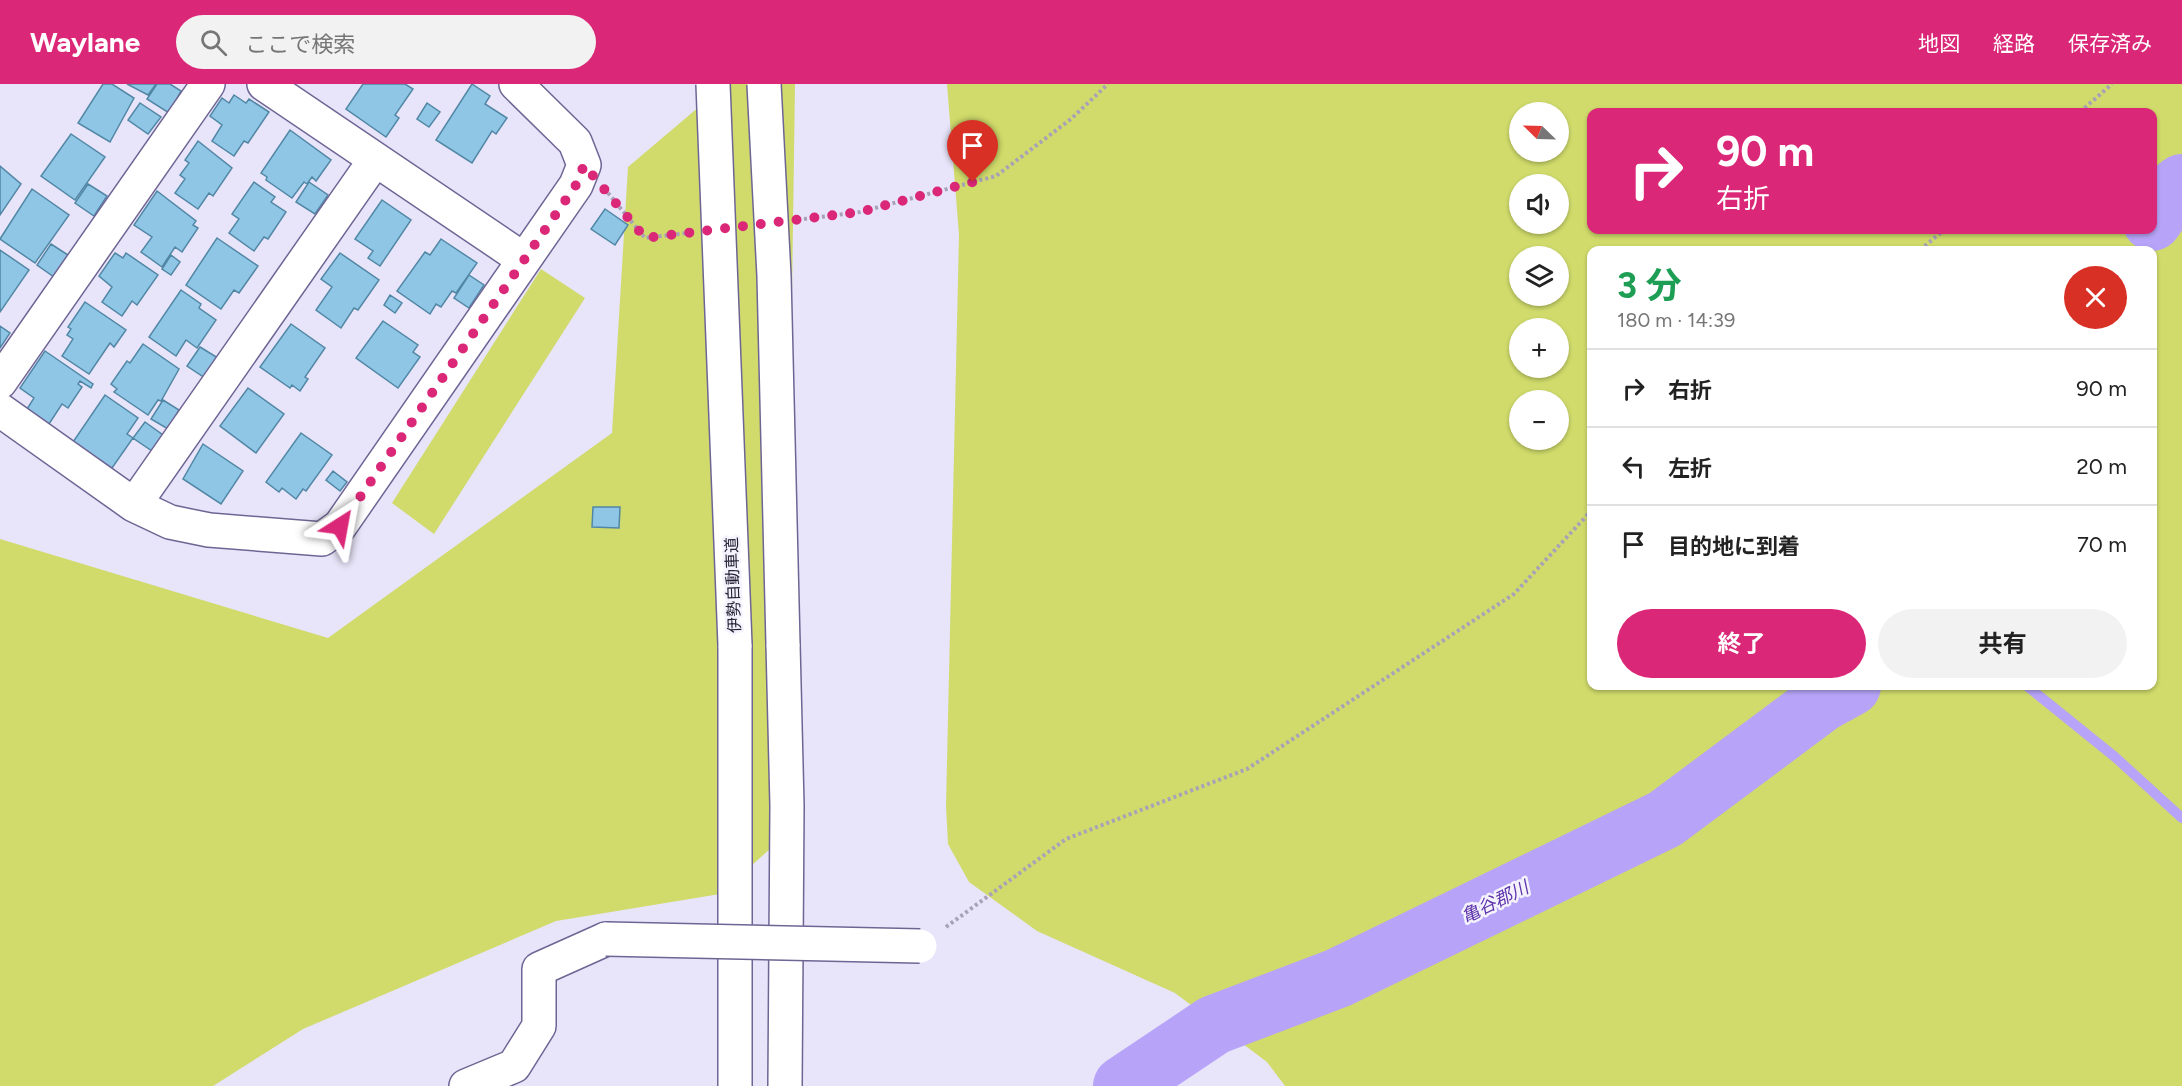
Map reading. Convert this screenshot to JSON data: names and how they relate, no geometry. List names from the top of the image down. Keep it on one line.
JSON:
{"streets":{"main road":["伊勢自動車道"]},"water":["亀谷郡川"],"north":"top left","page":{"header":"Waylane","search":"ここで検索","nav":["地図","経路","保存済み"],"map_buttons":["+","−"],"turn":["90 m","右折"],"heading":["3 分","180 m · 14:39"],"list":[{"name":"右折","value":"90 m"},{"name":"左折","value":"20 m"},{"name":"目的地に到着","value":"70 m"}],"buttons":["終了","共有"]}}
